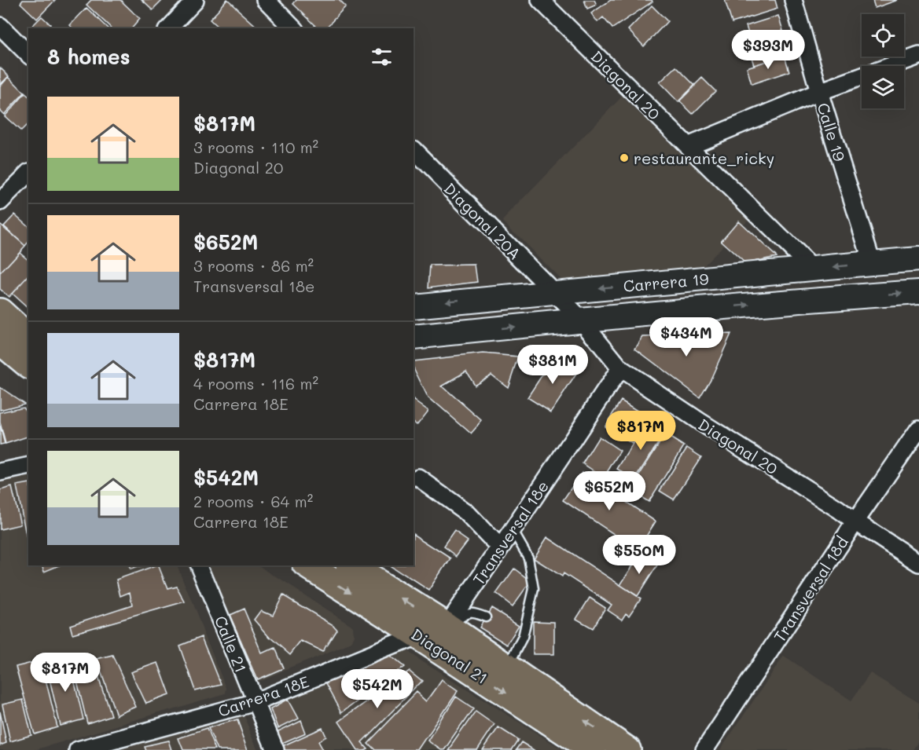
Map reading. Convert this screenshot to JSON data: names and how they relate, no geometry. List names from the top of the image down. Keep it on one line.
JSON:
{"streets":{"highway":["Diagonal 21"],"street":["Diagonal 20","Calle 19","Diagonal 20A","Carrera 19","Transversal 18e","Transversal 18d","Calle 21","Carrera 18E"]},"crossings":[["Diagonal 20","Diagonal 20A"],["Diagonal 20","Carrera 19"],["Diagonal 20","Transversal 18e"],["Diagonal 20","Transversal 18d"],["Calle 19","Carrera 19"],["Diagonal 20A","Carrera 19"],["Transversal 18e","Diagonal 21"],["Transversal 18e","Carrera 18E"],["Calle 21","Carrera 18E"],["Diagonal 21","Carrera 18E"]],"places":["restaurante_ricky"],"page":{"heading":"8 homes","price":["$393M","$434M","$381M","$817M","$652M","$550M","$817M","$542M"],"list":[{"name":"$817M","note":"3 rooms · 110 m² · Diagonal 20"},{"name":"$652M","note":"3 rooms · 86 m² · Transversal 18e"},{"name":"$817M","note":"4 rooms · 116 m² · Carrera 18E"},{"name":"$542M","note":"2 rooms · 64 m² · Carrera 18E"}]}}
